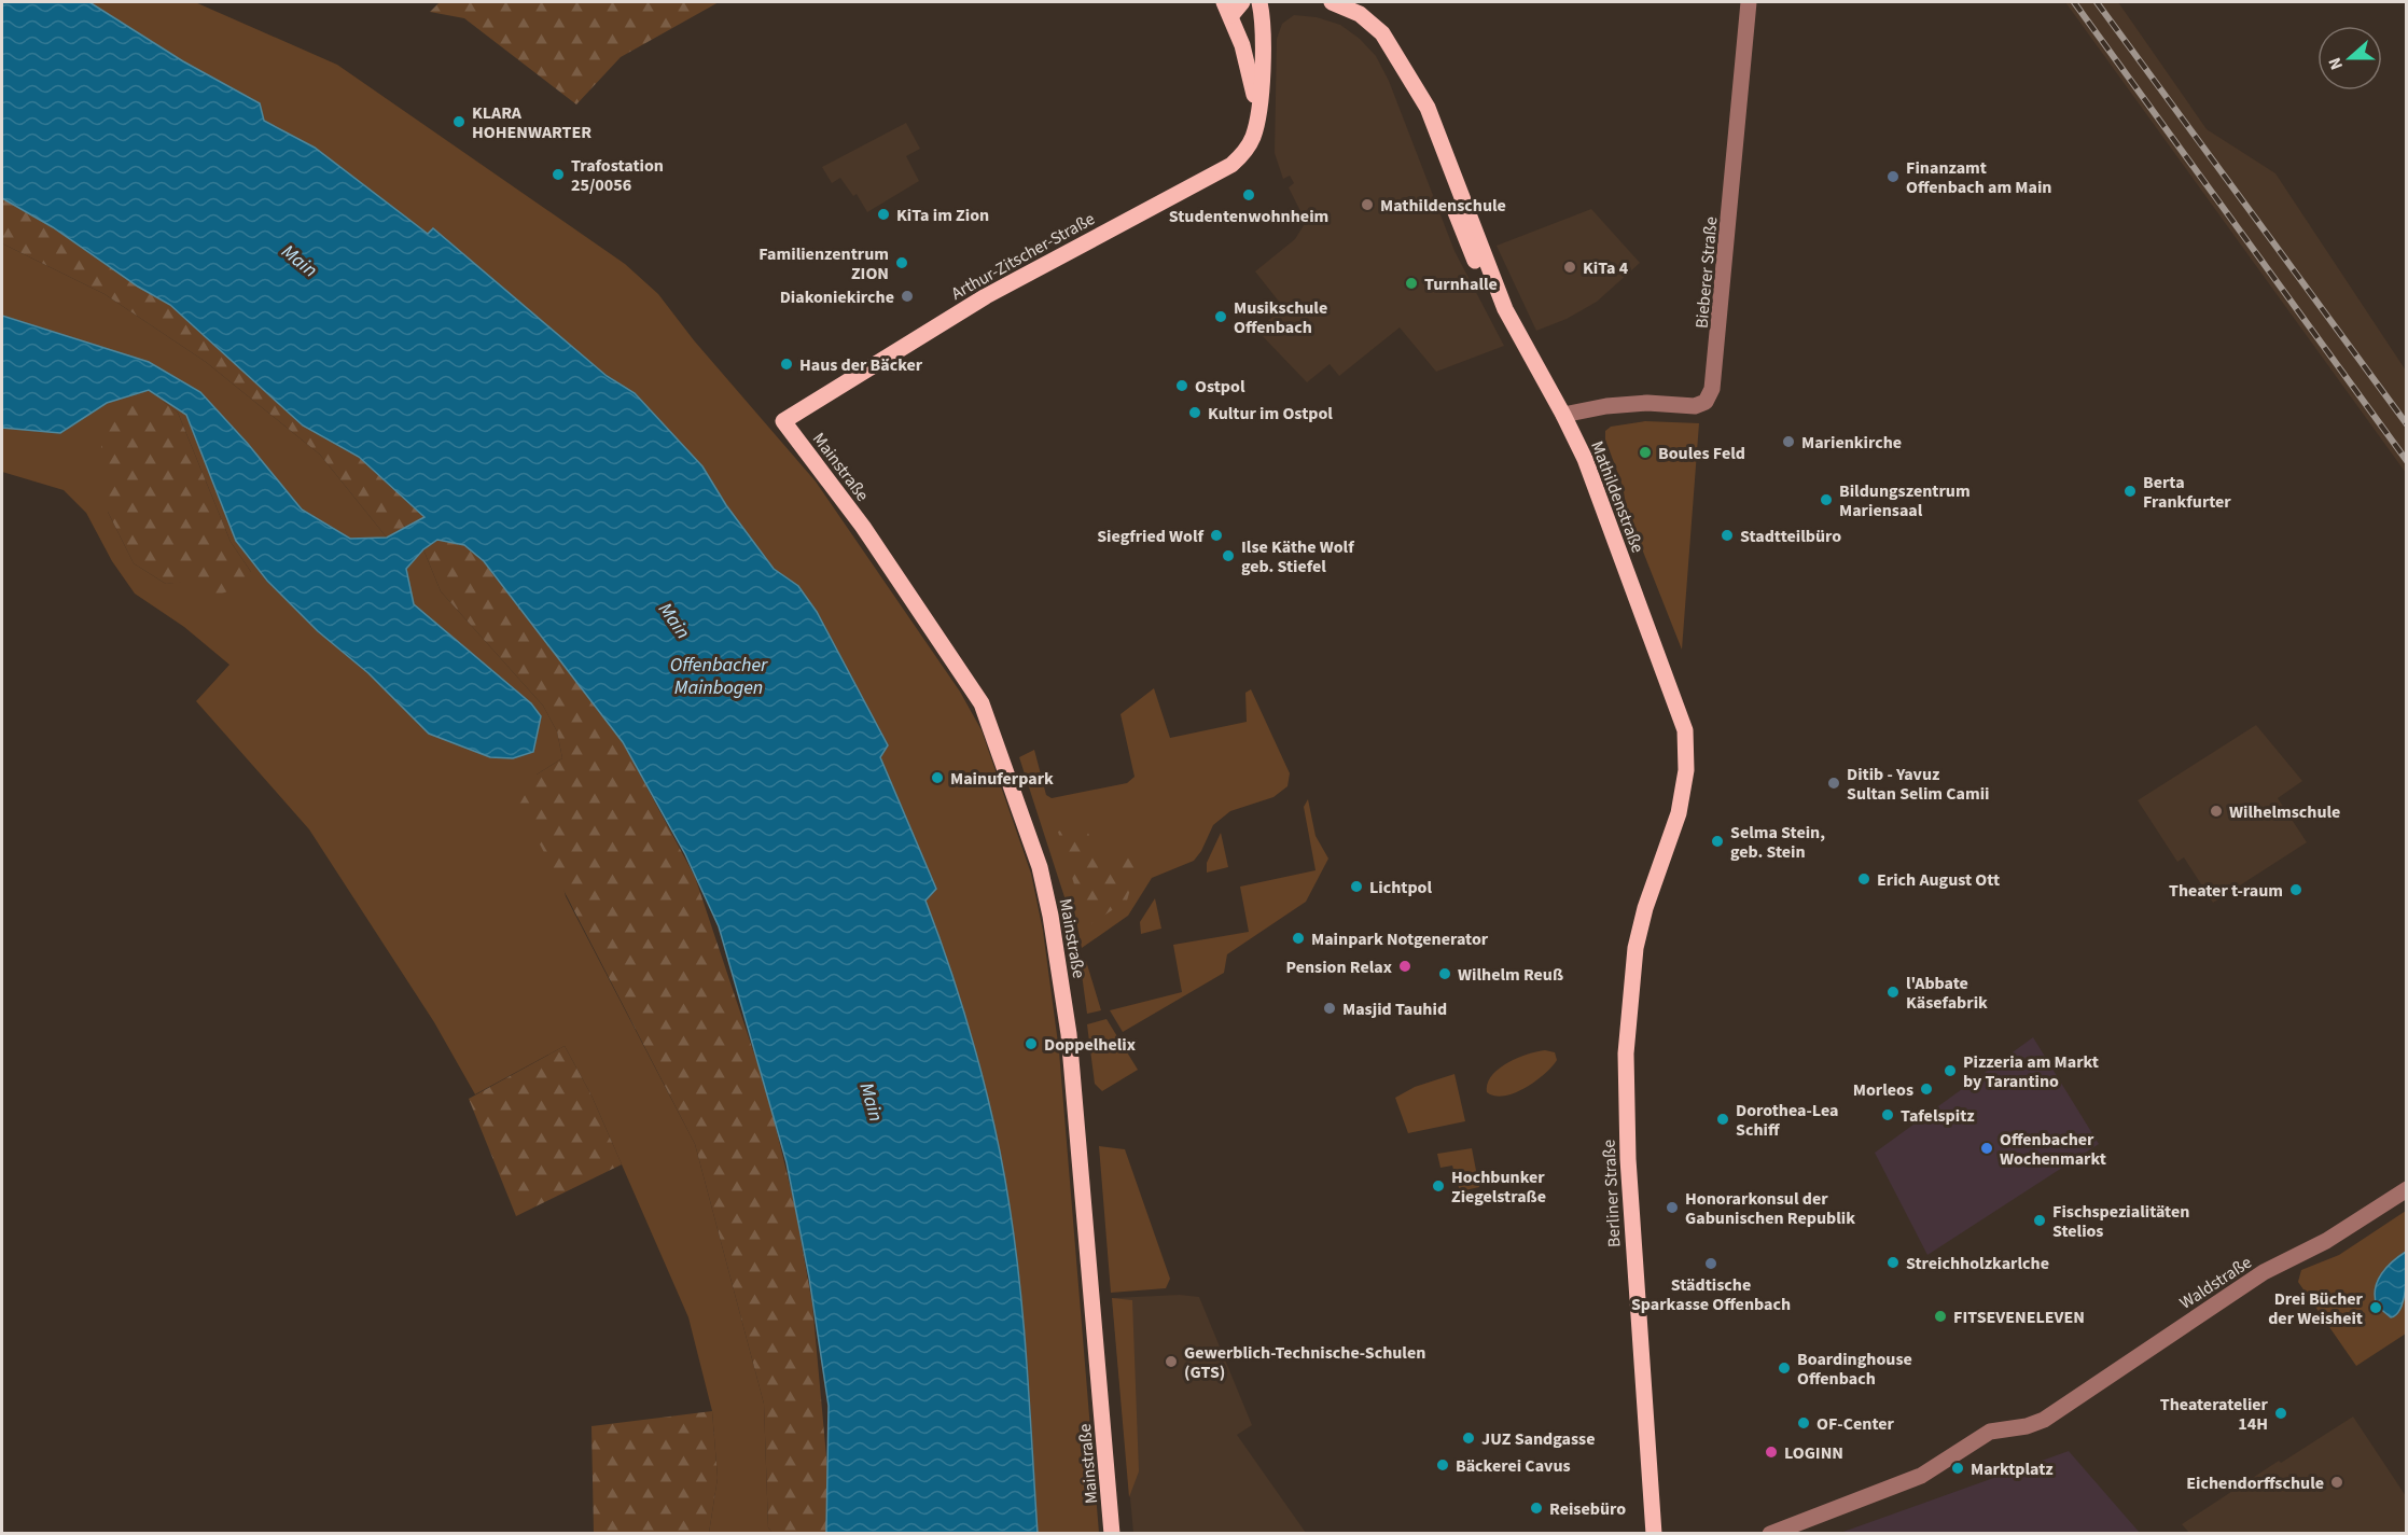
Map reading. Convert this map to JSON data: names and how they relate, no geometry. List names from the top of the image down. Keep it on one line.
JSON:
{"streets":{"main road":["Arthur-Zitscher-Straße","Mainstraße","Mathildenstraße","Berliner Straße"],"street":["Bieberer Straße","Waldstraße"]},"crossings":[["Arthur-Zitscher-Straße","Mainstraße"],["Bieberer Straße","Mathildenstraße"],["Mathildenstraße","Berliner Straße"]],"water":["Main","Offenbacher Mainbogen"],"places":["KLARA HOHENWARTER","Trafostation 25/0056","Finanzamt Offenbach am Main","Studentenwohnheim","Mathildenschule","KiTa im Zion","Familienzentrum ZION","KiTa 4","Turnhalle","Diakoniekirche","Musikschule Offenbach","Haus der Bäcker","Ostpol","Kultur im Ostpol","Marienkirche","Boules Feld","Berta Frankfurter","Bildungszentrum Mariensaal","Siegfried Wolf","Stadtteilbüro","Ilse Käthe Wolf geb. Stiefel","Mainuferpark","Ditib - Yavuz Sultan Selim Camii","Wilhelmschule","Selma Stein, geb. Stein","Erich August Ott","Lichtpol","Theater t-raum","Mainpark Notgenerator","Pension Relax","Wilhelm Reuß","l'Abbate Käsefabrik","Masjid Tauhid","Doppelhelix","Pizzeria am Markt by Tarantino","Morleos","Tafelspitz","Dorothea-Lea Schiff","Offenbacher Wochenmarkt","Hochbunker Ziegelstraße","Honorarkonsul der Gabunischen Republik","Fischspezialitäten Stelios","Streichholzkarlche","Städtische Sparkasse Offenbach","Drei Bücher der Weisheit","FITSEVENELEVEN","Gewerblich-Technische-Schulen (GTS)","Boardinghouse Offenbach","Theateratelier 14H","OF-Center","JUZ Sandgasse","LOGINN","Bäckerei Cavus","Marktplatz","Eichendorffschule","Reisebüro"],"north":"left"}
